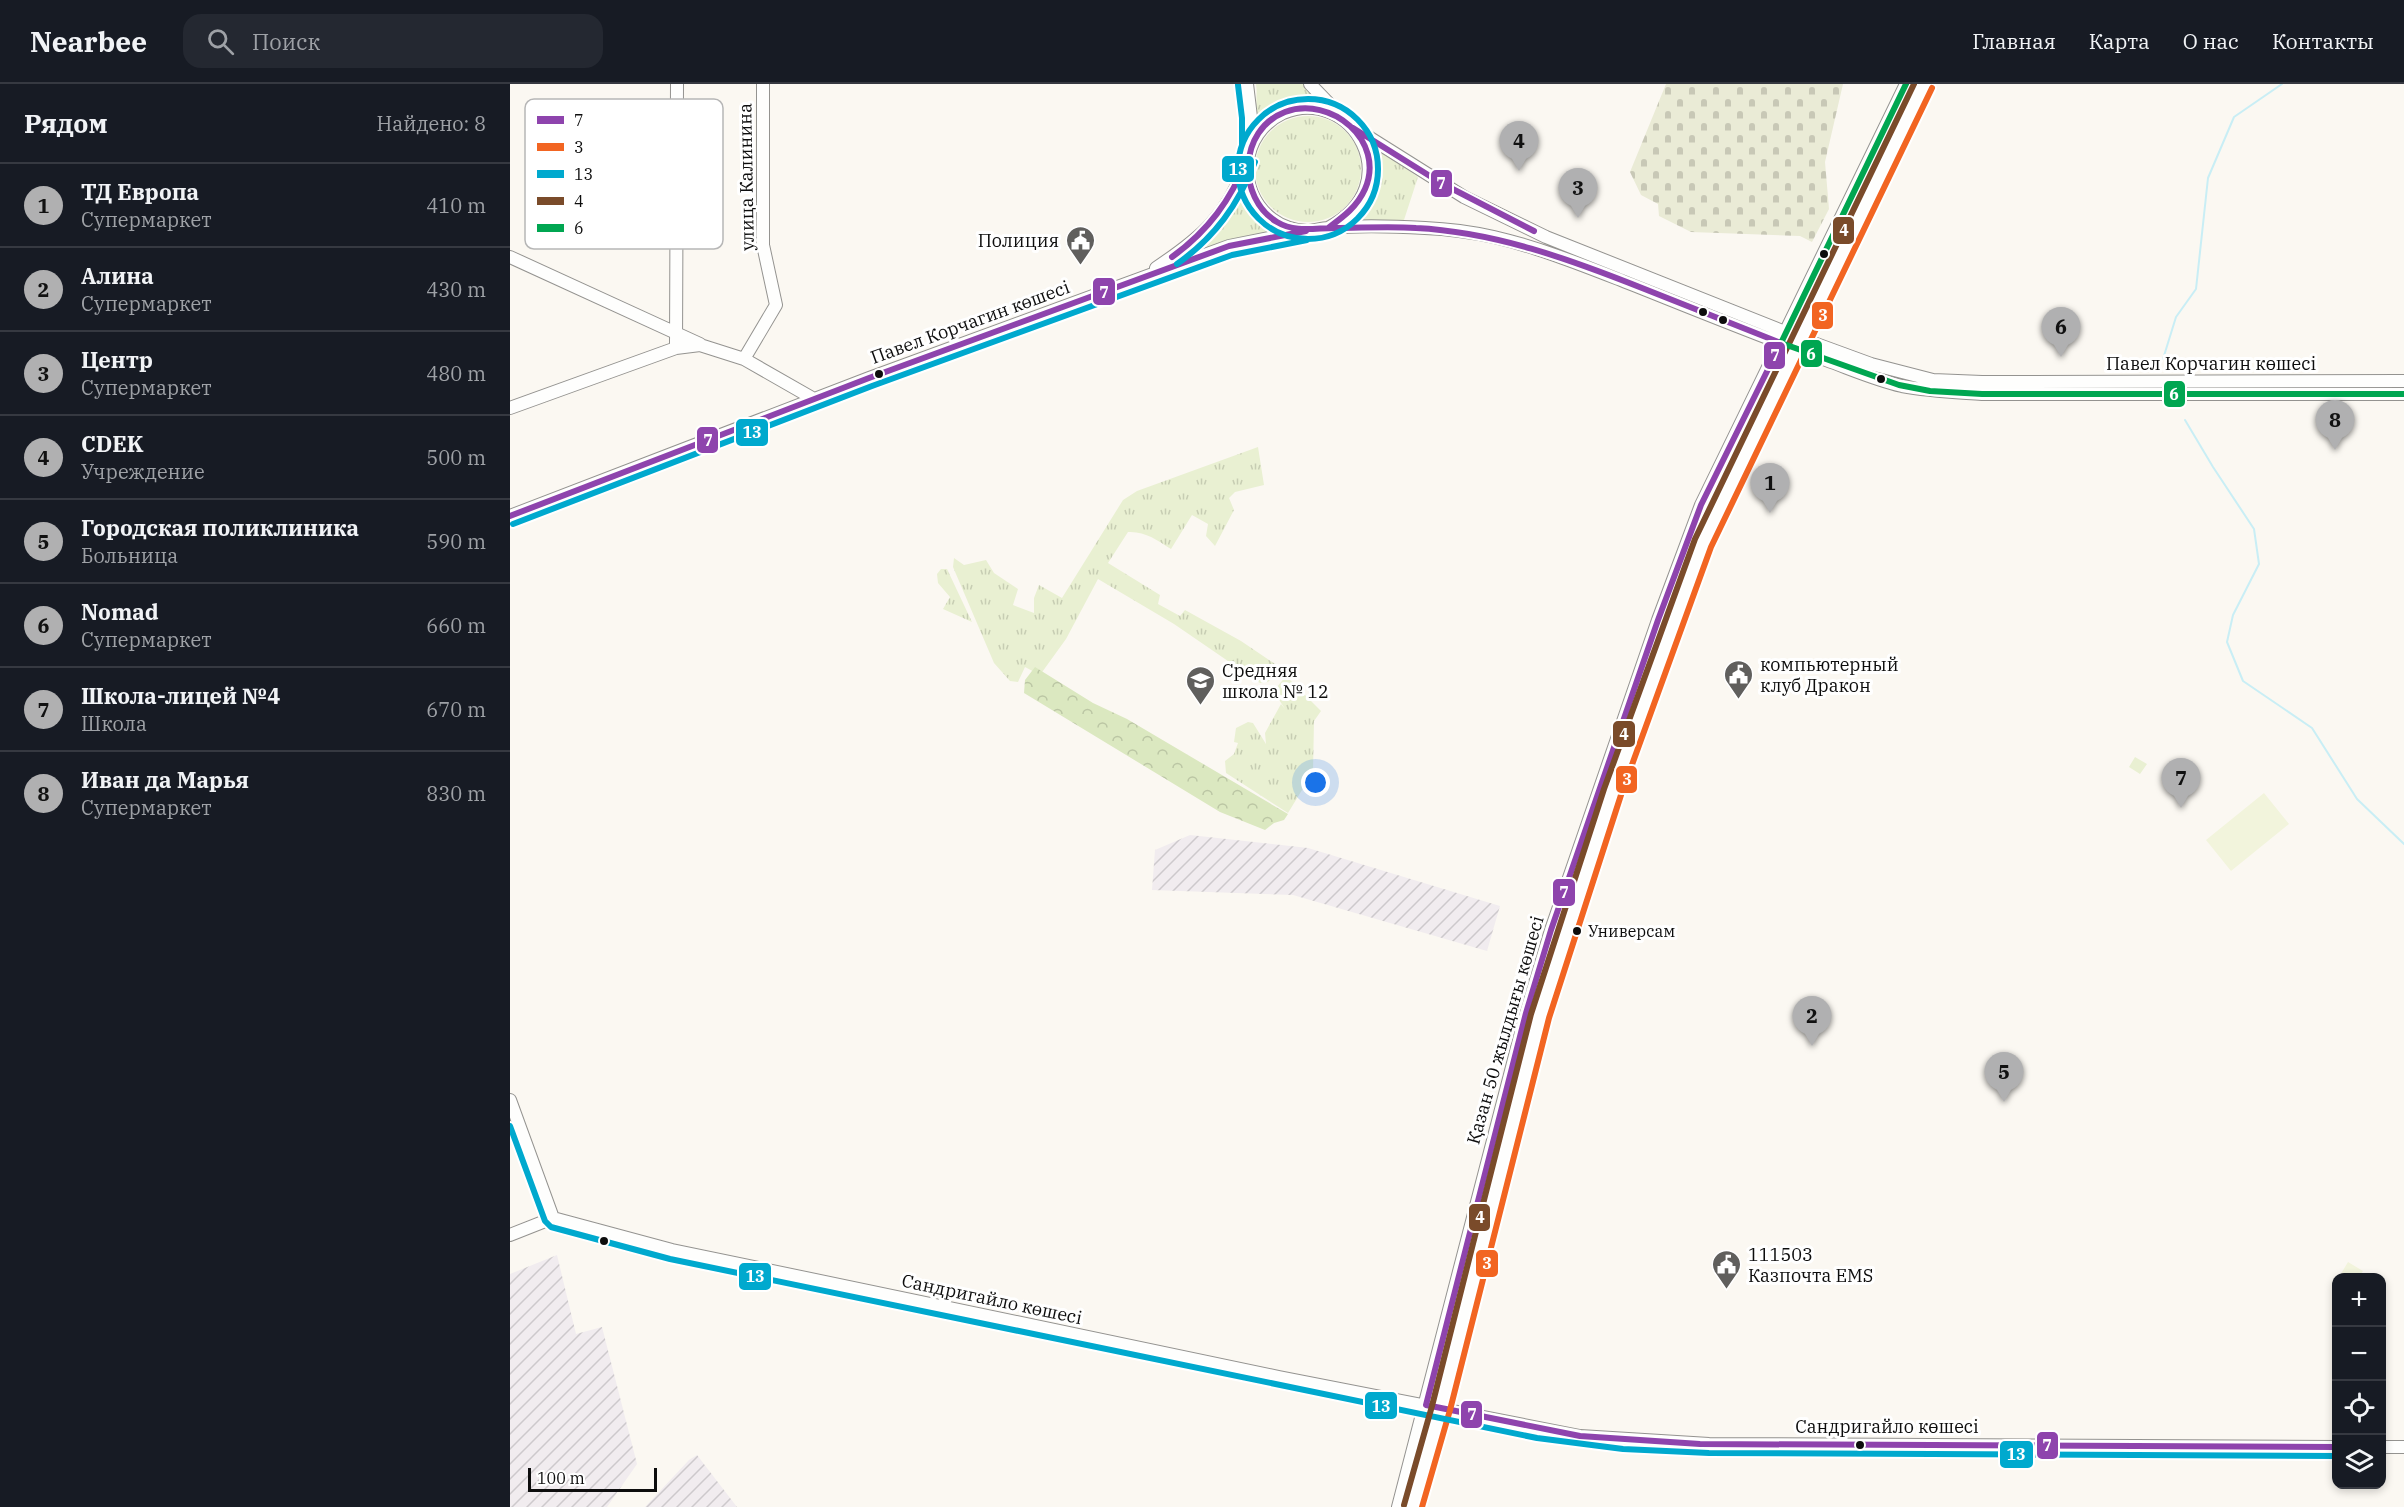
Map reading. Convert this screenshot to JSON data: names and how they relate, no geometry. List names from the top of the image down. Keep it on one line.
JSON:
{"streets":{"street":["улица Калинина","Павел Корчагин көшесі","Қазан 50 жылдығы көшесі","Сандригайло көшесі"]},"crossings":[["Павел Корчагин көшесі","Қазан 50 жылдығы көшесі"],["Қазан 50 жылдығы көшесі","Сандригайло көшесі"]],"places":{"public building":["Полиция","компьютерный клуб Дракон","111503 Казпочта EMS"],"school or university":["Средняя школа № 12"],"other":["Универсам"]},"lines":["transit line 4","transit line 6","transit line 13","transit line 3","transit line 7"],"legend":["7","3","13","4","6"],"scale_bar":"100 m","page":{"header":"Nearbee","search":"Поиск","nav":["Главная","Карта","О нас","Контакты"],"heading":["Рядом","Найдено: 8"],"pins":["4","3","6","8","1","7","2","5"],"list":[{"mark":"1","name":"ТД Европа","note":"Супермаркет","value":"410 m"},{"mark":"2","name":"Алина","note":"Супермаркет","value":"430 m"},{"mark":"3","name":"Центр","note":"Супермаркет","value":"480 m"},{"mark":"4","name":"CDEK","note":"Учреждение","value":"500 m"},{"mark":"5","name":"Городская поликлиника","note":"Больница","value":"590 m"},{"mark":"6","name":"Nomad","note":"Супермаркет","value":"660 m"},{"mark":"7","name":"Школа-лицей №4","note":"Школа","value":"670 m"},{"mark":"8","name":"Иван да Марья","note":"Супермаркет","value":"830 m"}],"map_buttons":["+","−"],"scale":"100 m"}}
